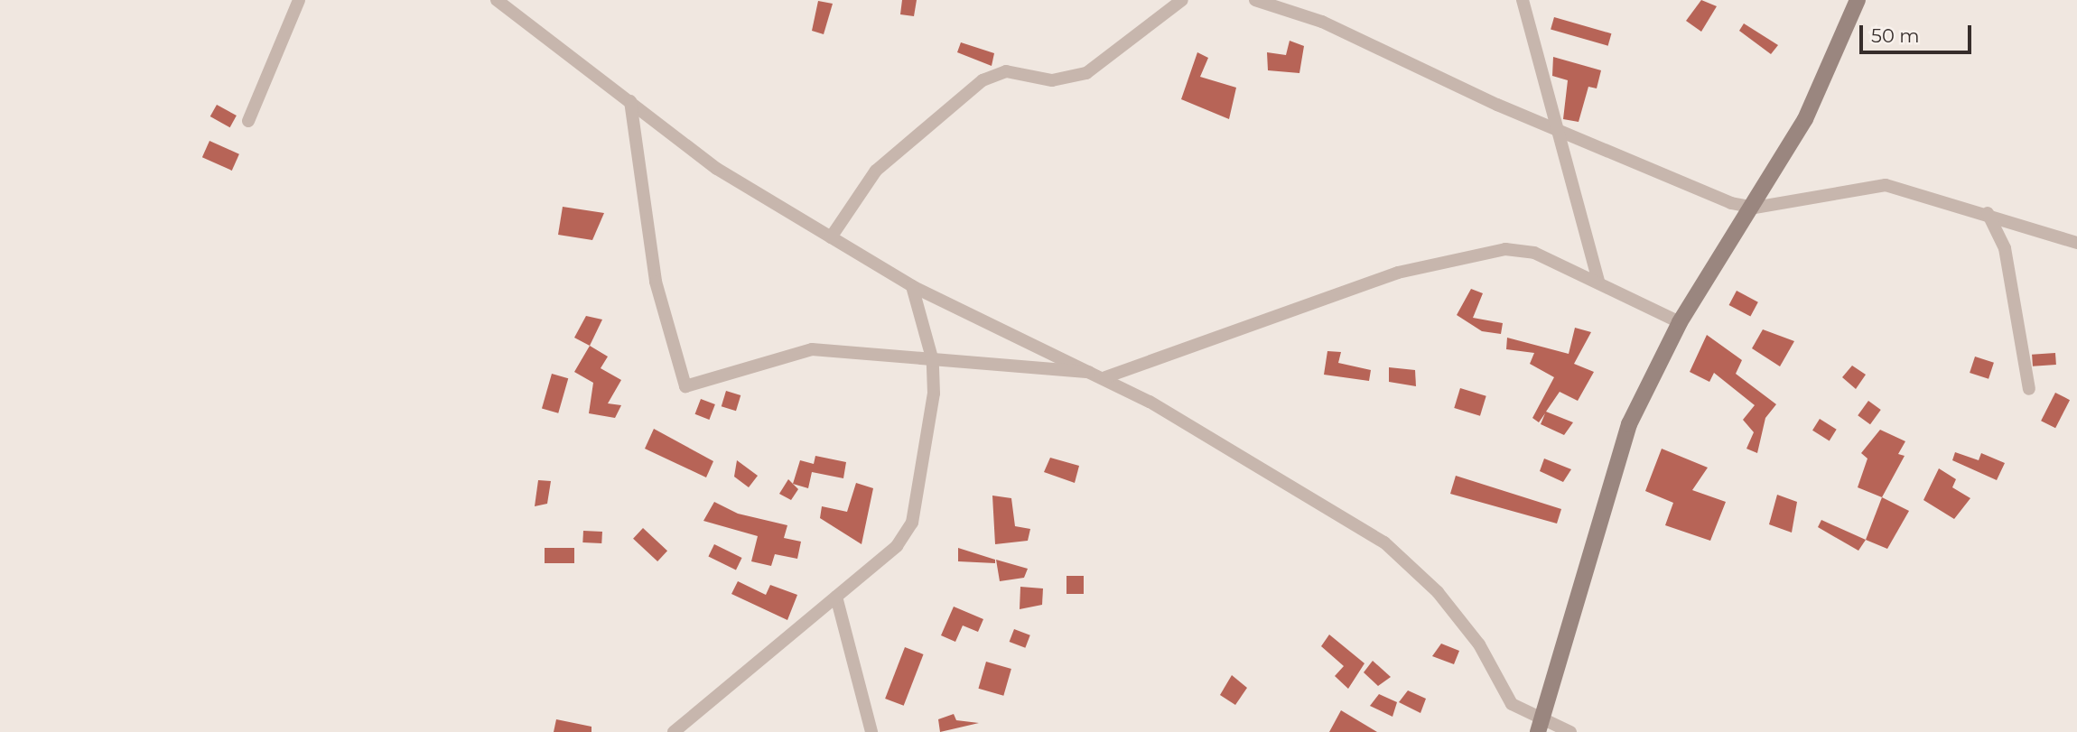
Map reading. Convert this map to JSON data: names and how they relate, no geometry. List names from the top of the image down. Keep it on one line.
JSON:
{"scale_bar":"50 m"}
